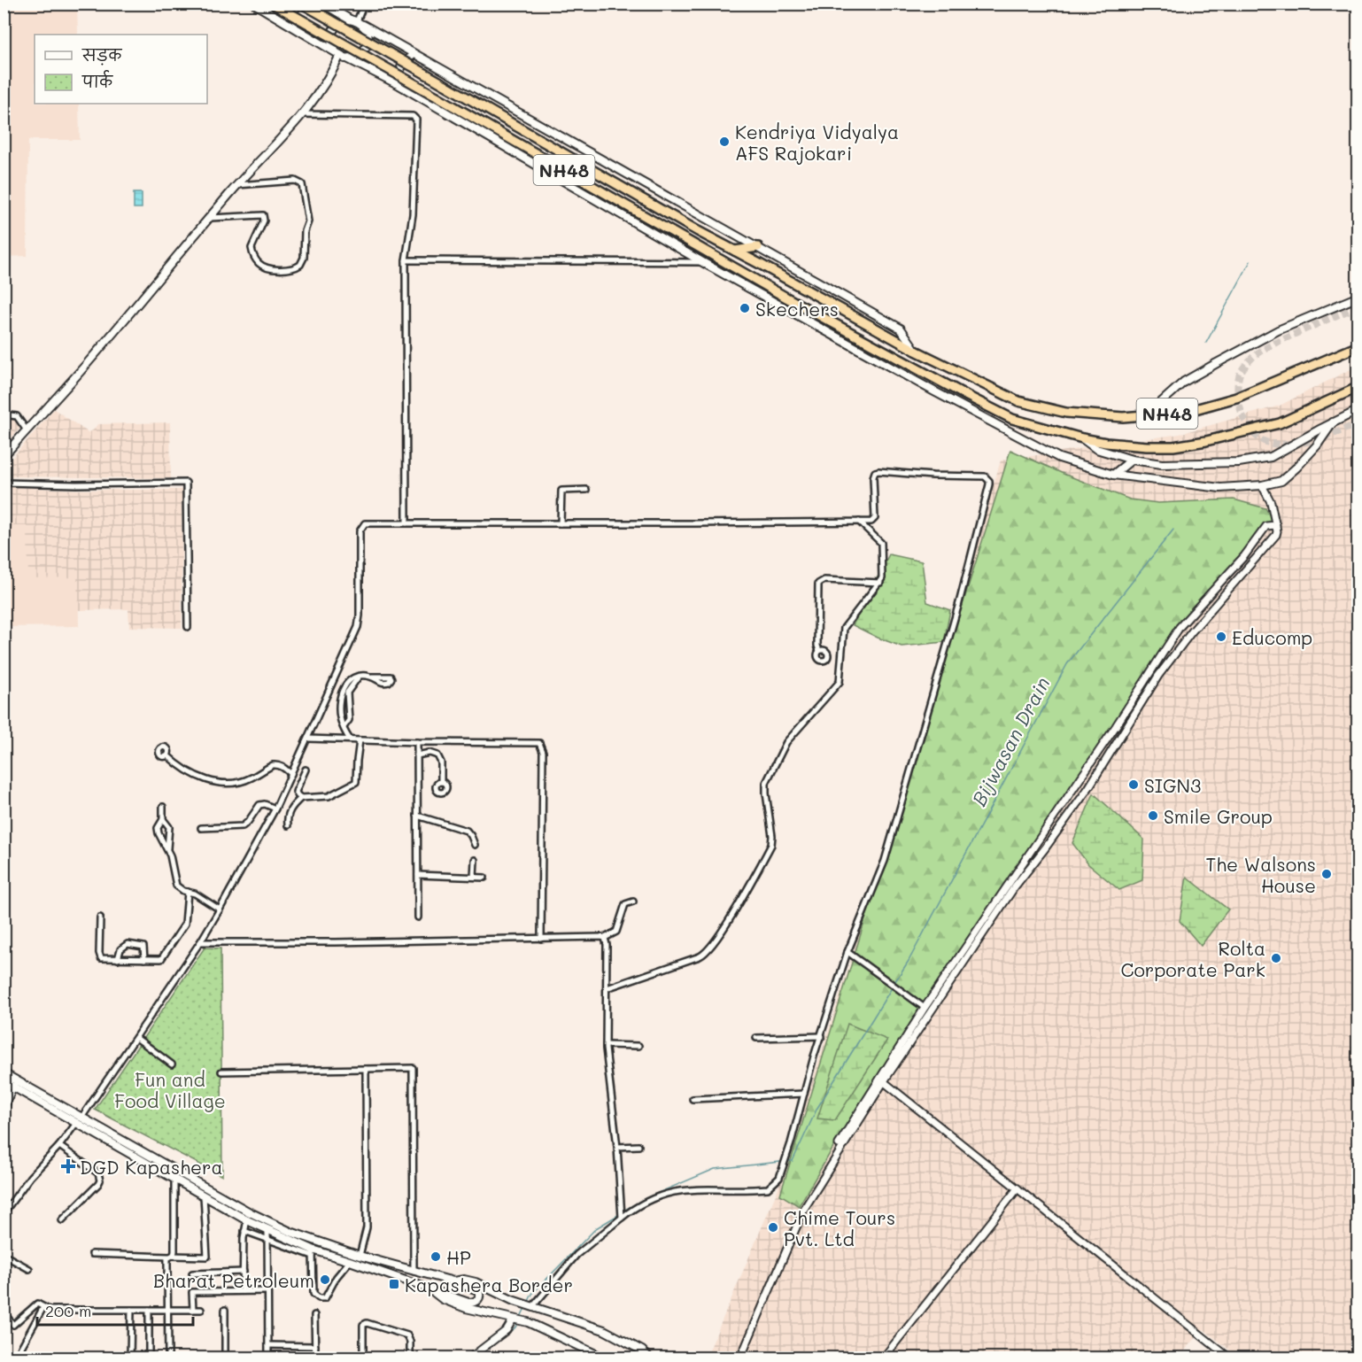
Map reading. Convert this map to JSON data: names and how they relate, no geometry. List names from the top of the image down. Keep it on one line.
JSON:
{"streets":{"highway":["NH48"]},"water":["Bijwasan Drain"],"parks":["Fun and Food Village"],"places":{"other":["Kendriya Vidyalya AFS Rajokari","Skechers","Educomp","SIGN3","Smile Group","The Walsons House","Rolta Corporate Park","Chime Tours Pvt. Ltd","HP","Bharat Petroleum"],"health":["DGD Kapashera"],"transit":["Kapashera Border"]},"legend":["सड़क","पार्क"],"scale_bar":"200 m"}
